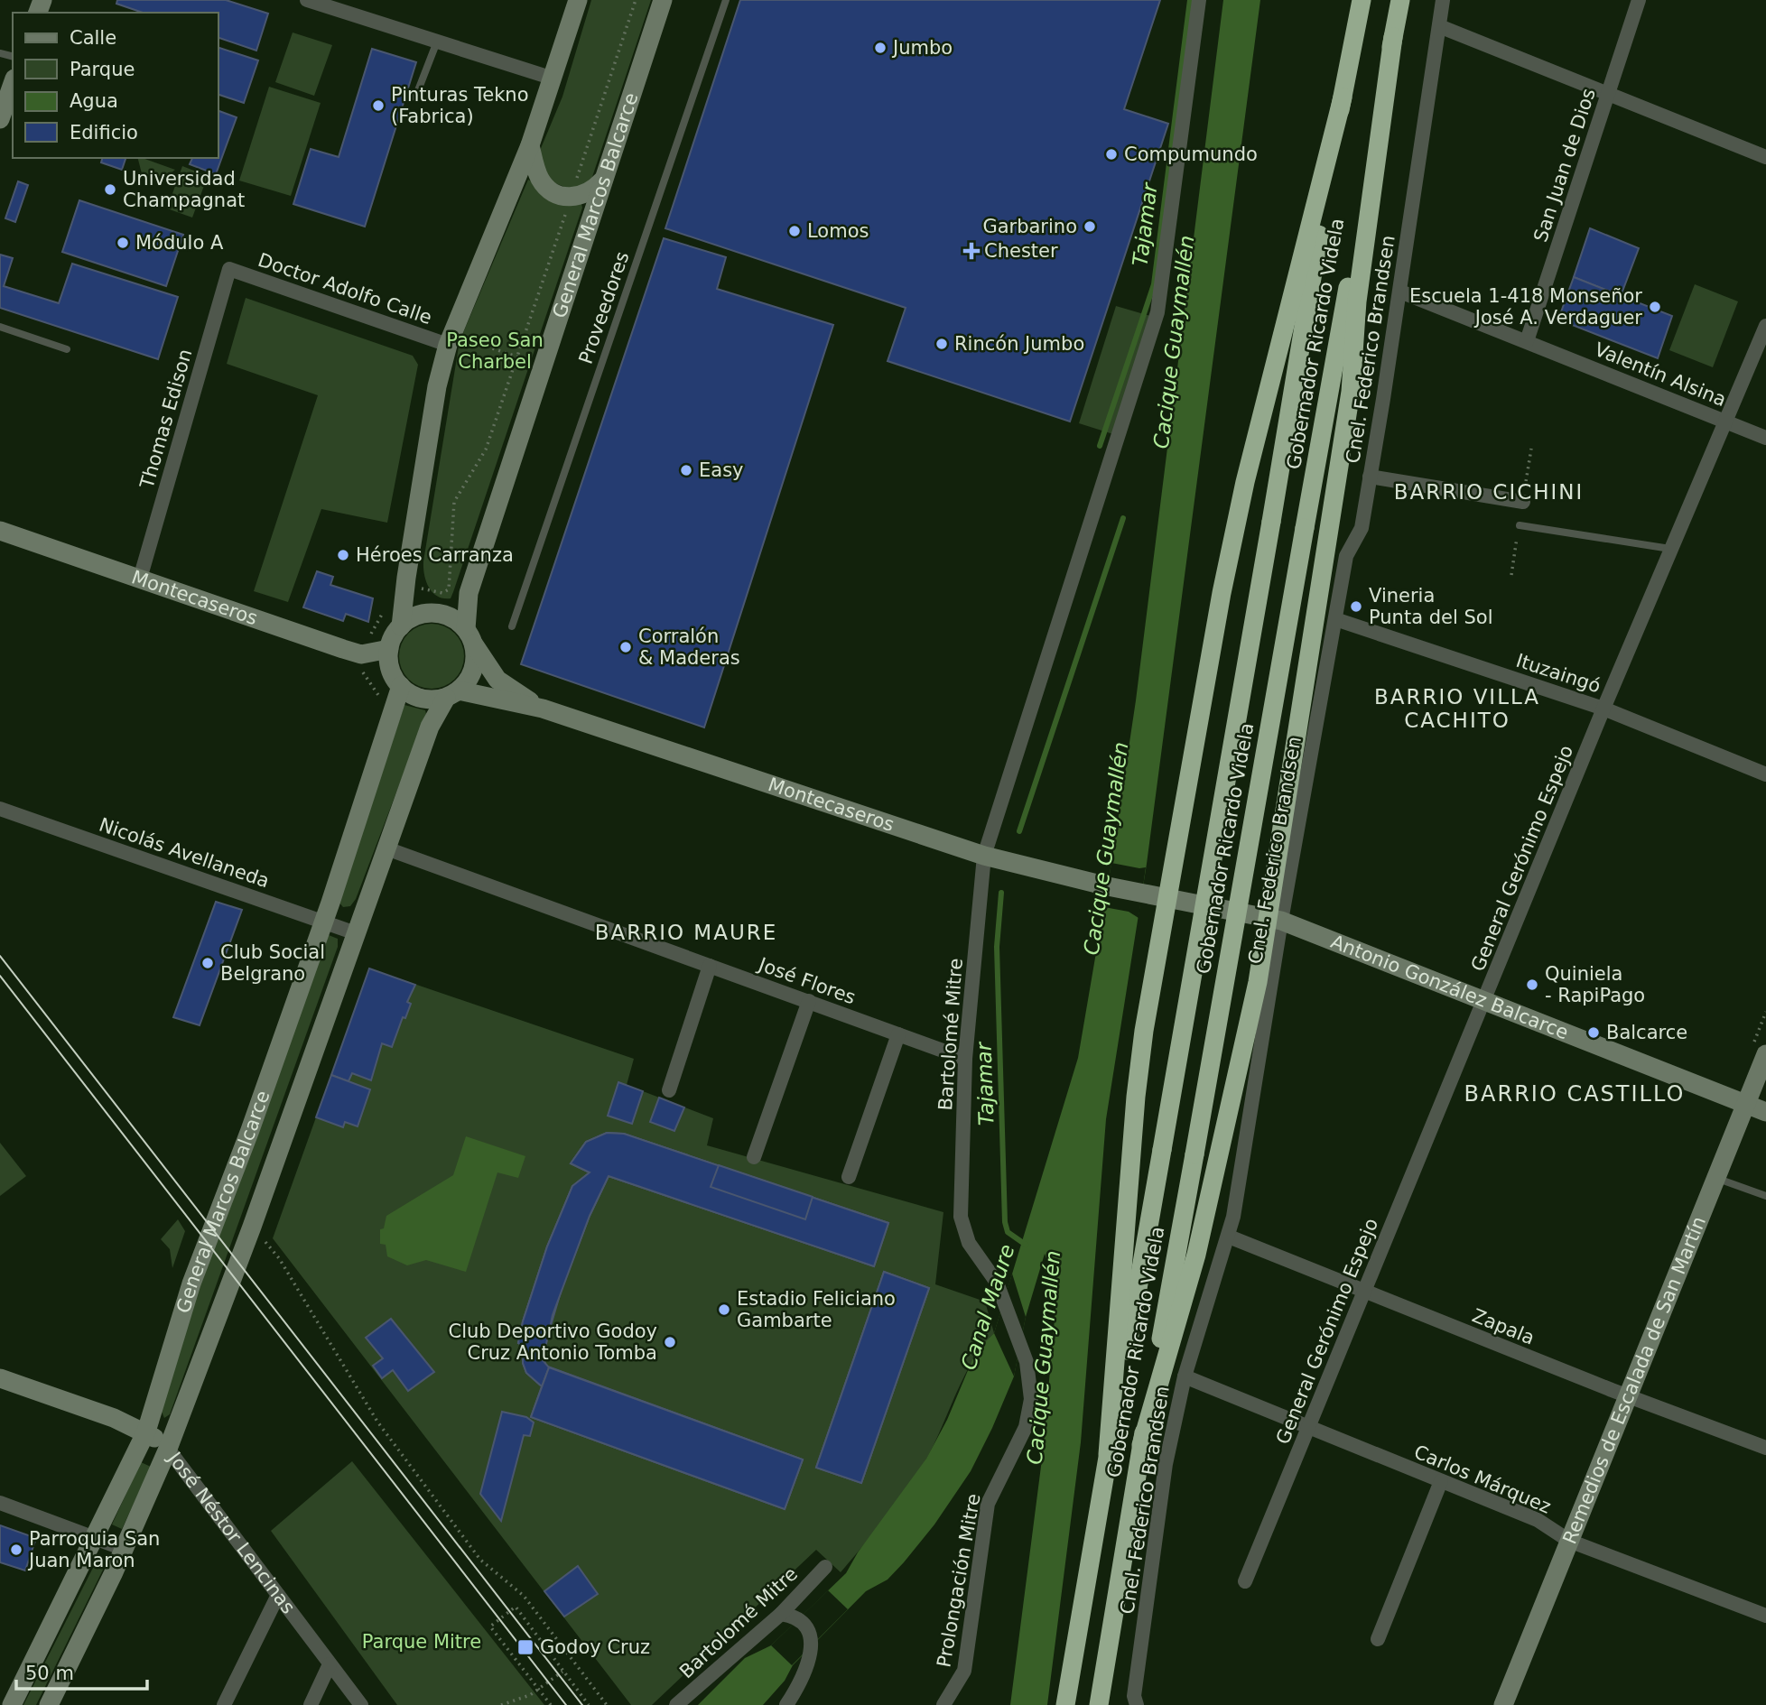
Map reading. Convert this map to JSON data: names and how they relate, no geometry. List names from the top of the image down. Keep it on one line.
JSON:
{"streets":{"highway":["Gobernador Ricardo Videla"],"main road":["General Marcos Balcarce","Montecaseros","Antonio González Balcarce","Remedios de Escalada de San Martín","José Néstor Lencinas"],"street":["San Juan de Dios","Doctor Adolfo Calle","Cnel. Federico Brandsen","Valentín Alsina","Thomas Edison","Ituzaingó","Nicolás Avellaneda","General Gerónimo Espejo","José Flores","Bartolomé Mitre","Zapala","Carlos Márquez","Prolongación Mitre"],"lane":["Proveedores"]},"crossings":[["San Juan de Dios","Valentín Alsina"],["General Marcos Balcarce","Montecaseros"],["General Marcos Balcarce","Nicolás Avellaneda"],["General Marcos Balcarce","José Flores"],["General Marcos Balcarce","José Néstor Lencinas"],["Doctor Adolfo Calle","Thomas Edison"],["Cnel. Federico Brandsen","Valentín Alsina"],["Cnel. Federico Brandsen","Ituzaingó"],["Cnel. Federico Brandsen","Antonio González Balcarce"],["Cnel. Federico Brandsen","Zapala"],["Cnel. Federico Brandsen","Carlos Márquez"],["Valentín Alsina","General Gerónimo Espejo"],["Thomas Edison","Montecaseros"],["Montecaseros","Antonio González Balcarce"],["Montecaseros","Bartolomé Mitre"],["Ituzaingó","General Gerónimo Espejo"],["General Gerónimo Espejo","Antonio González Balcarce"],["General Gerónimo Espejo","Zapala"],["General Gerónimo Espejo","Carlos Márquez"],["José Flores","Bartolomé Mitre"],["Antonio González Balcarce","Remedios de Escalada de San Martín"],["Bartolomé Mitre","Prolongación Mitre"],["Zapala","Remedios de Escalada de San Martín"],["Remedios de Escalada de San Martín","Carlos Márquez"]],"districts":["BARRIO CICHINI","BARRIO VILLA CACHITO","BARRIO MAURE","BARRIO CASTILLO"],"water":["Tajamar","Cacique Guaymallén","Canal Maure"],"parks":["Paseo San Charbel","Parque Mitre"],"places":{"other":["Jumbo","Pinturas Tekno (Fabrica)","Compumundo","Universidad Champagnat","Garbarino","Lomos","Módulo A","Escuela 1-418 Monseñor José A. Verdaguer","Rincón Jumbo","Easy","Héroes Carranza","Vineria Punta del Sol","Corralón & Maderas","Club Social Belgrano","Quiniela - RapiPago","Balcarce","Estadio Feliciano Gambarte","Club Deportivo Godoy Cruz Antonio Tomba","Parroquia San Juan Maron"],"health":["Chester"],"transit":["Godoy Cruz"]},"legend":["Calle","Parque","Agua","Edificio"],"scale_bar":"50 m"}
